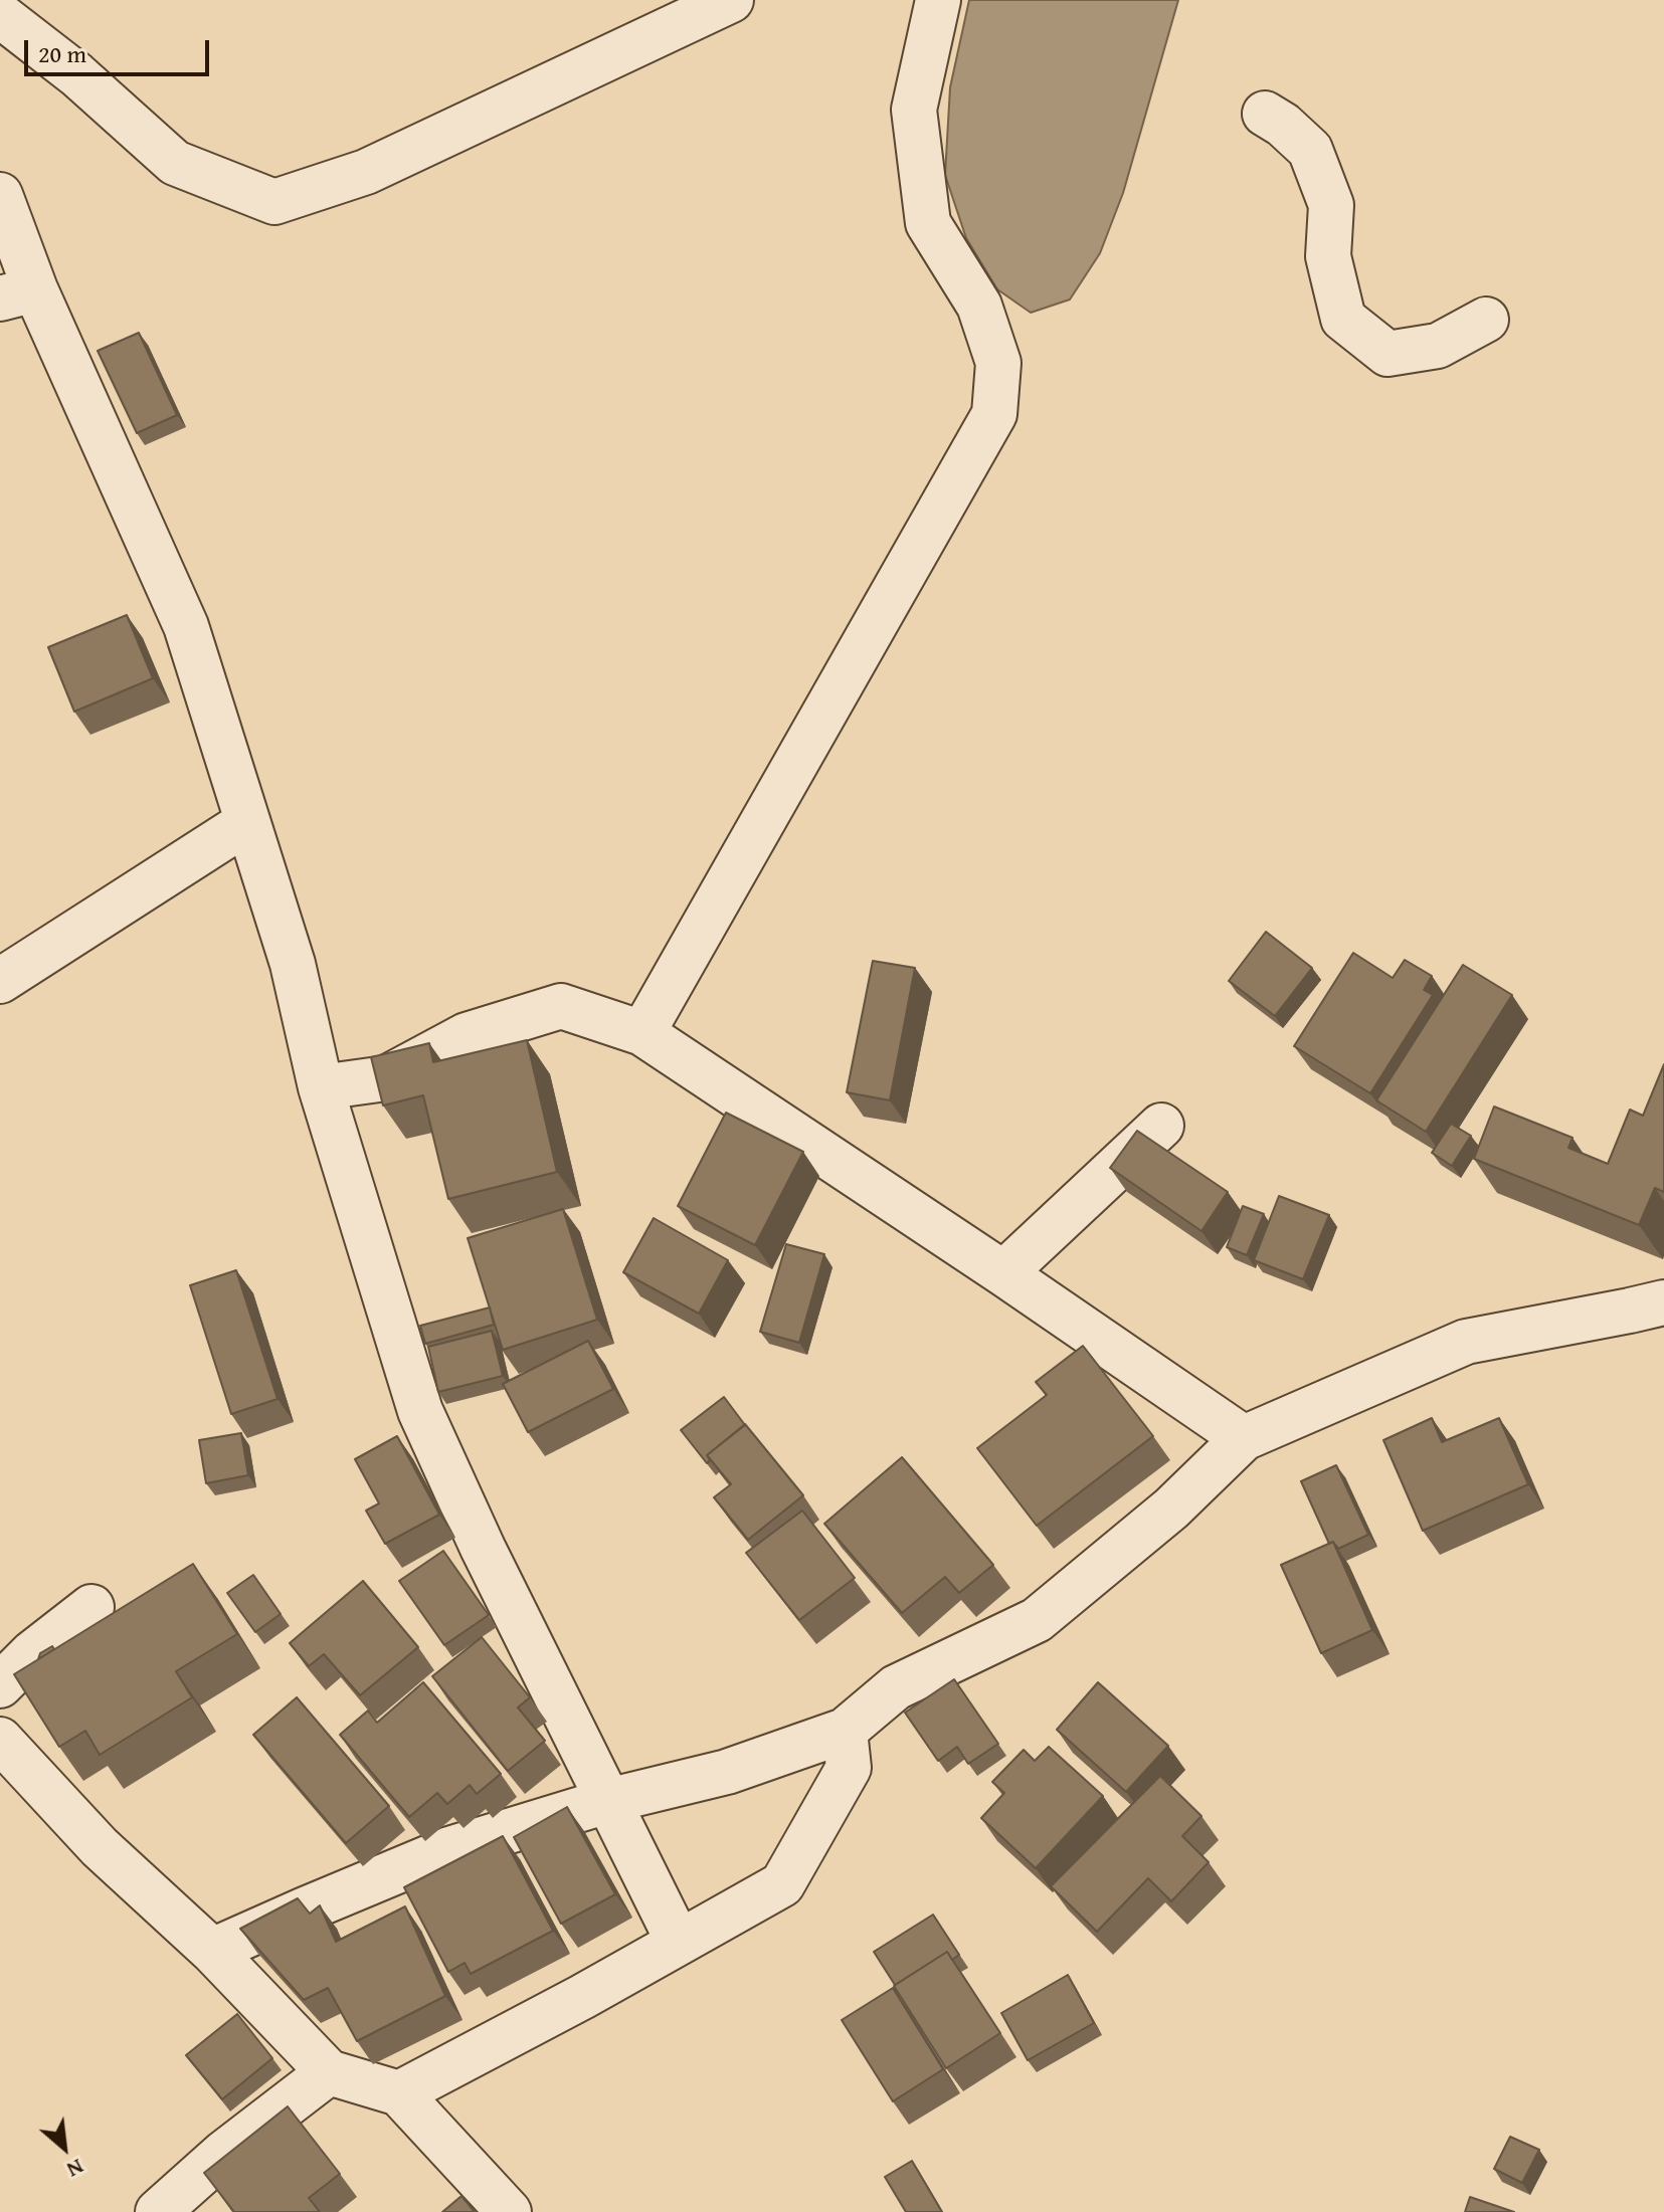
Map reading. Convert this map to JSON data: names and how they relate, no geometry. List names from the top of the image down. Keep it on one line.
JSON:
{"scale_bar":"20 m","north":"bottom right"}
